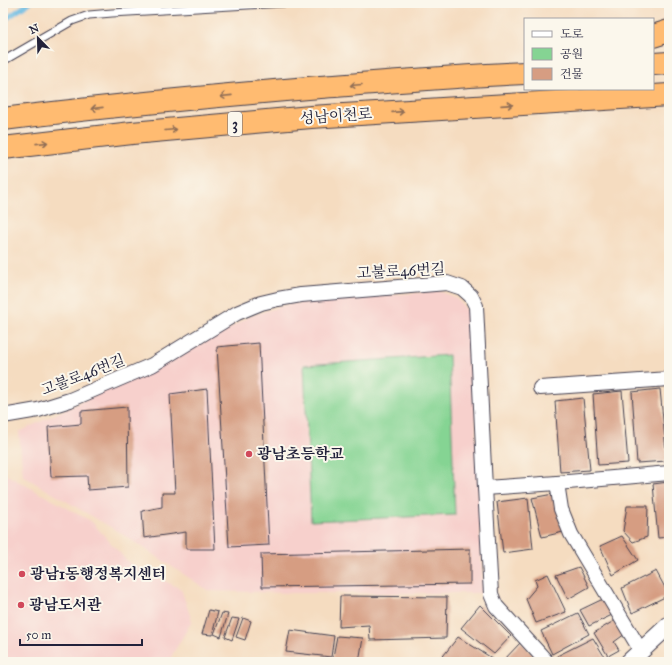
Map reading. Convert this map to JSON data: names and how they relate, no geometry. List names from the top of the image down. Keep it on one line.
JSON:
{"streets":{"highway":["성남이천로","3"],"street":["고불로46번길"]},"places":["광남초등학교","광남1동행정복지센터","광남도서관"],"legend":["도로","공원","건물"],"scale_bar":"50 m","north":"top left"}
